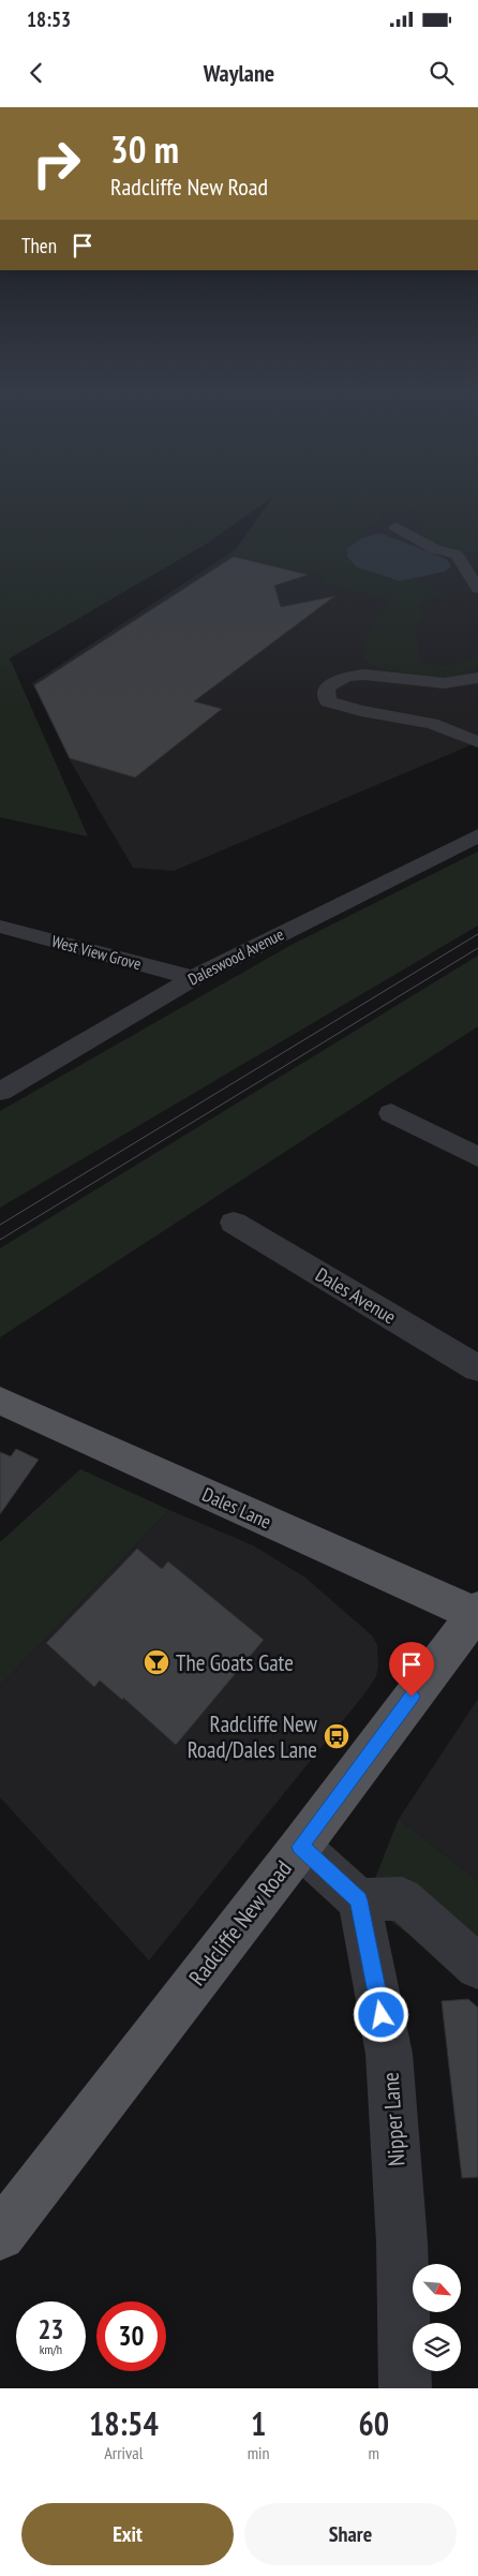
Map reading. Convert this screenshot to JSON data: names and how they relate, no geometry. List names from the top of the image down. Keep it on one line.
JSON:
{"streets":{"main road":["Dales Lane","Radcliffe New Road"],"street":["West View Grove","Daleswood Avenue","Dales Avenue","Nipper Lane"]},"crossings":[["West View Grove","Daleswood Avenue"],["Dales Lane","Radcliffe New Road"]],"places":{"bar":["The Goats Gate"],"bus stop":["Radcliffe New Road/Dales Lane"]},"north":"bottom right","page":{"status":"18:53","header":"Waylane","turn":["30 m","Radcliffe New Road"],"then":"Then","speed":"23 km/h","limit":"30","eta":["18:54","Arrival","1","min","60","m"],"buttons":["Exit","Share"]}}
